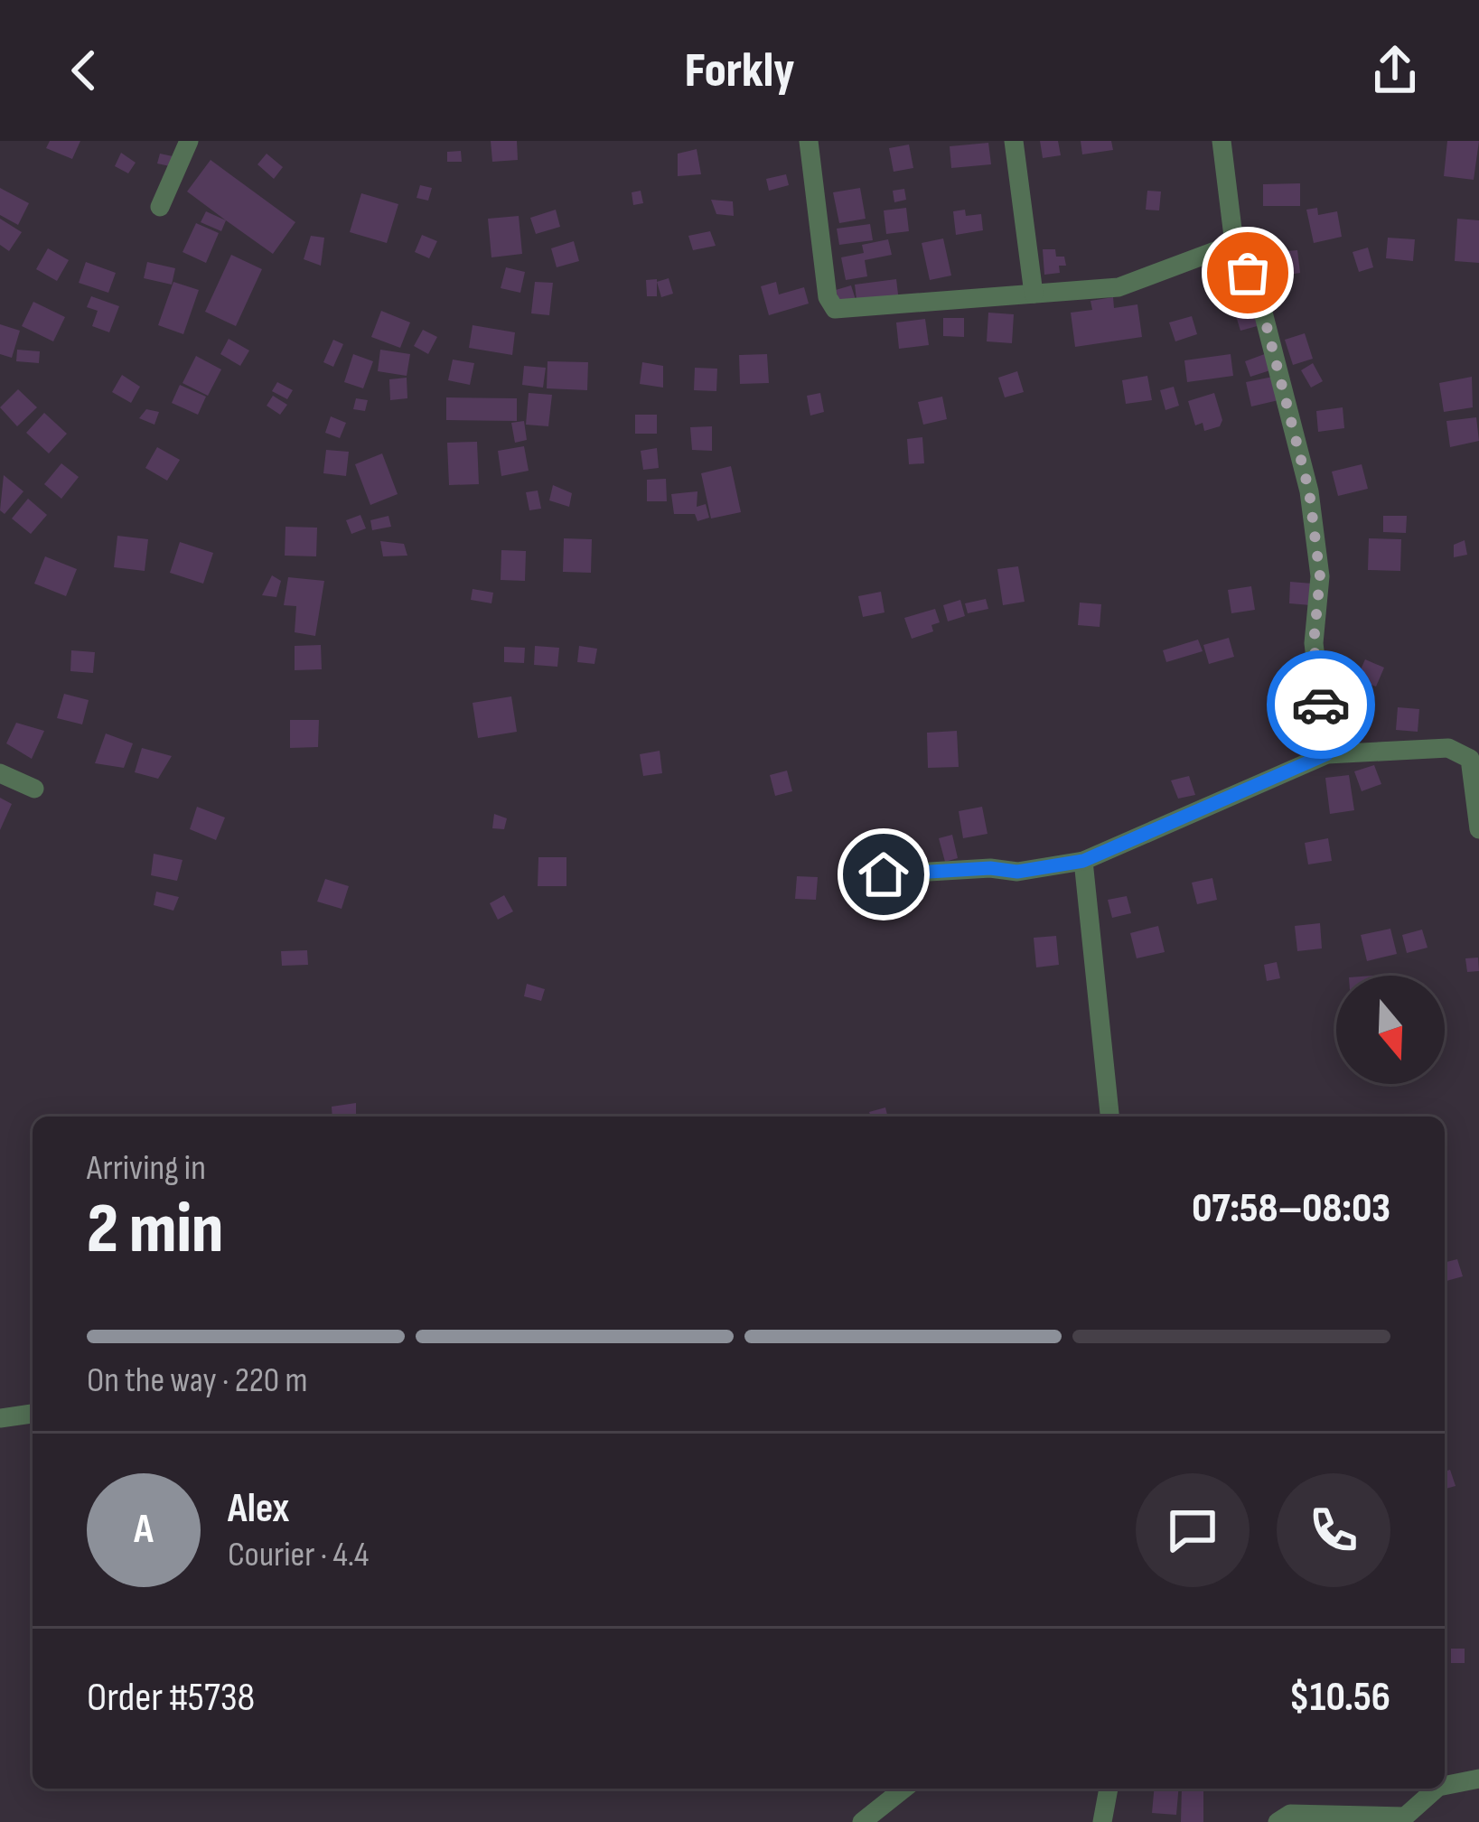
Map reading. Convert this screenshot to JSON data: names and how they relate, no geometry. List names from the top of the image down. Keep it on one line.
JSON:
{"north":"bottom","page":{"header":"Forkly","heading":["2 min","Arriving in","07:58–08:03"],"panel":["Alex","Courier · 4.4","Order #5738","$10.56"],"bar":"On the way · 220 m","round":"A"}}
